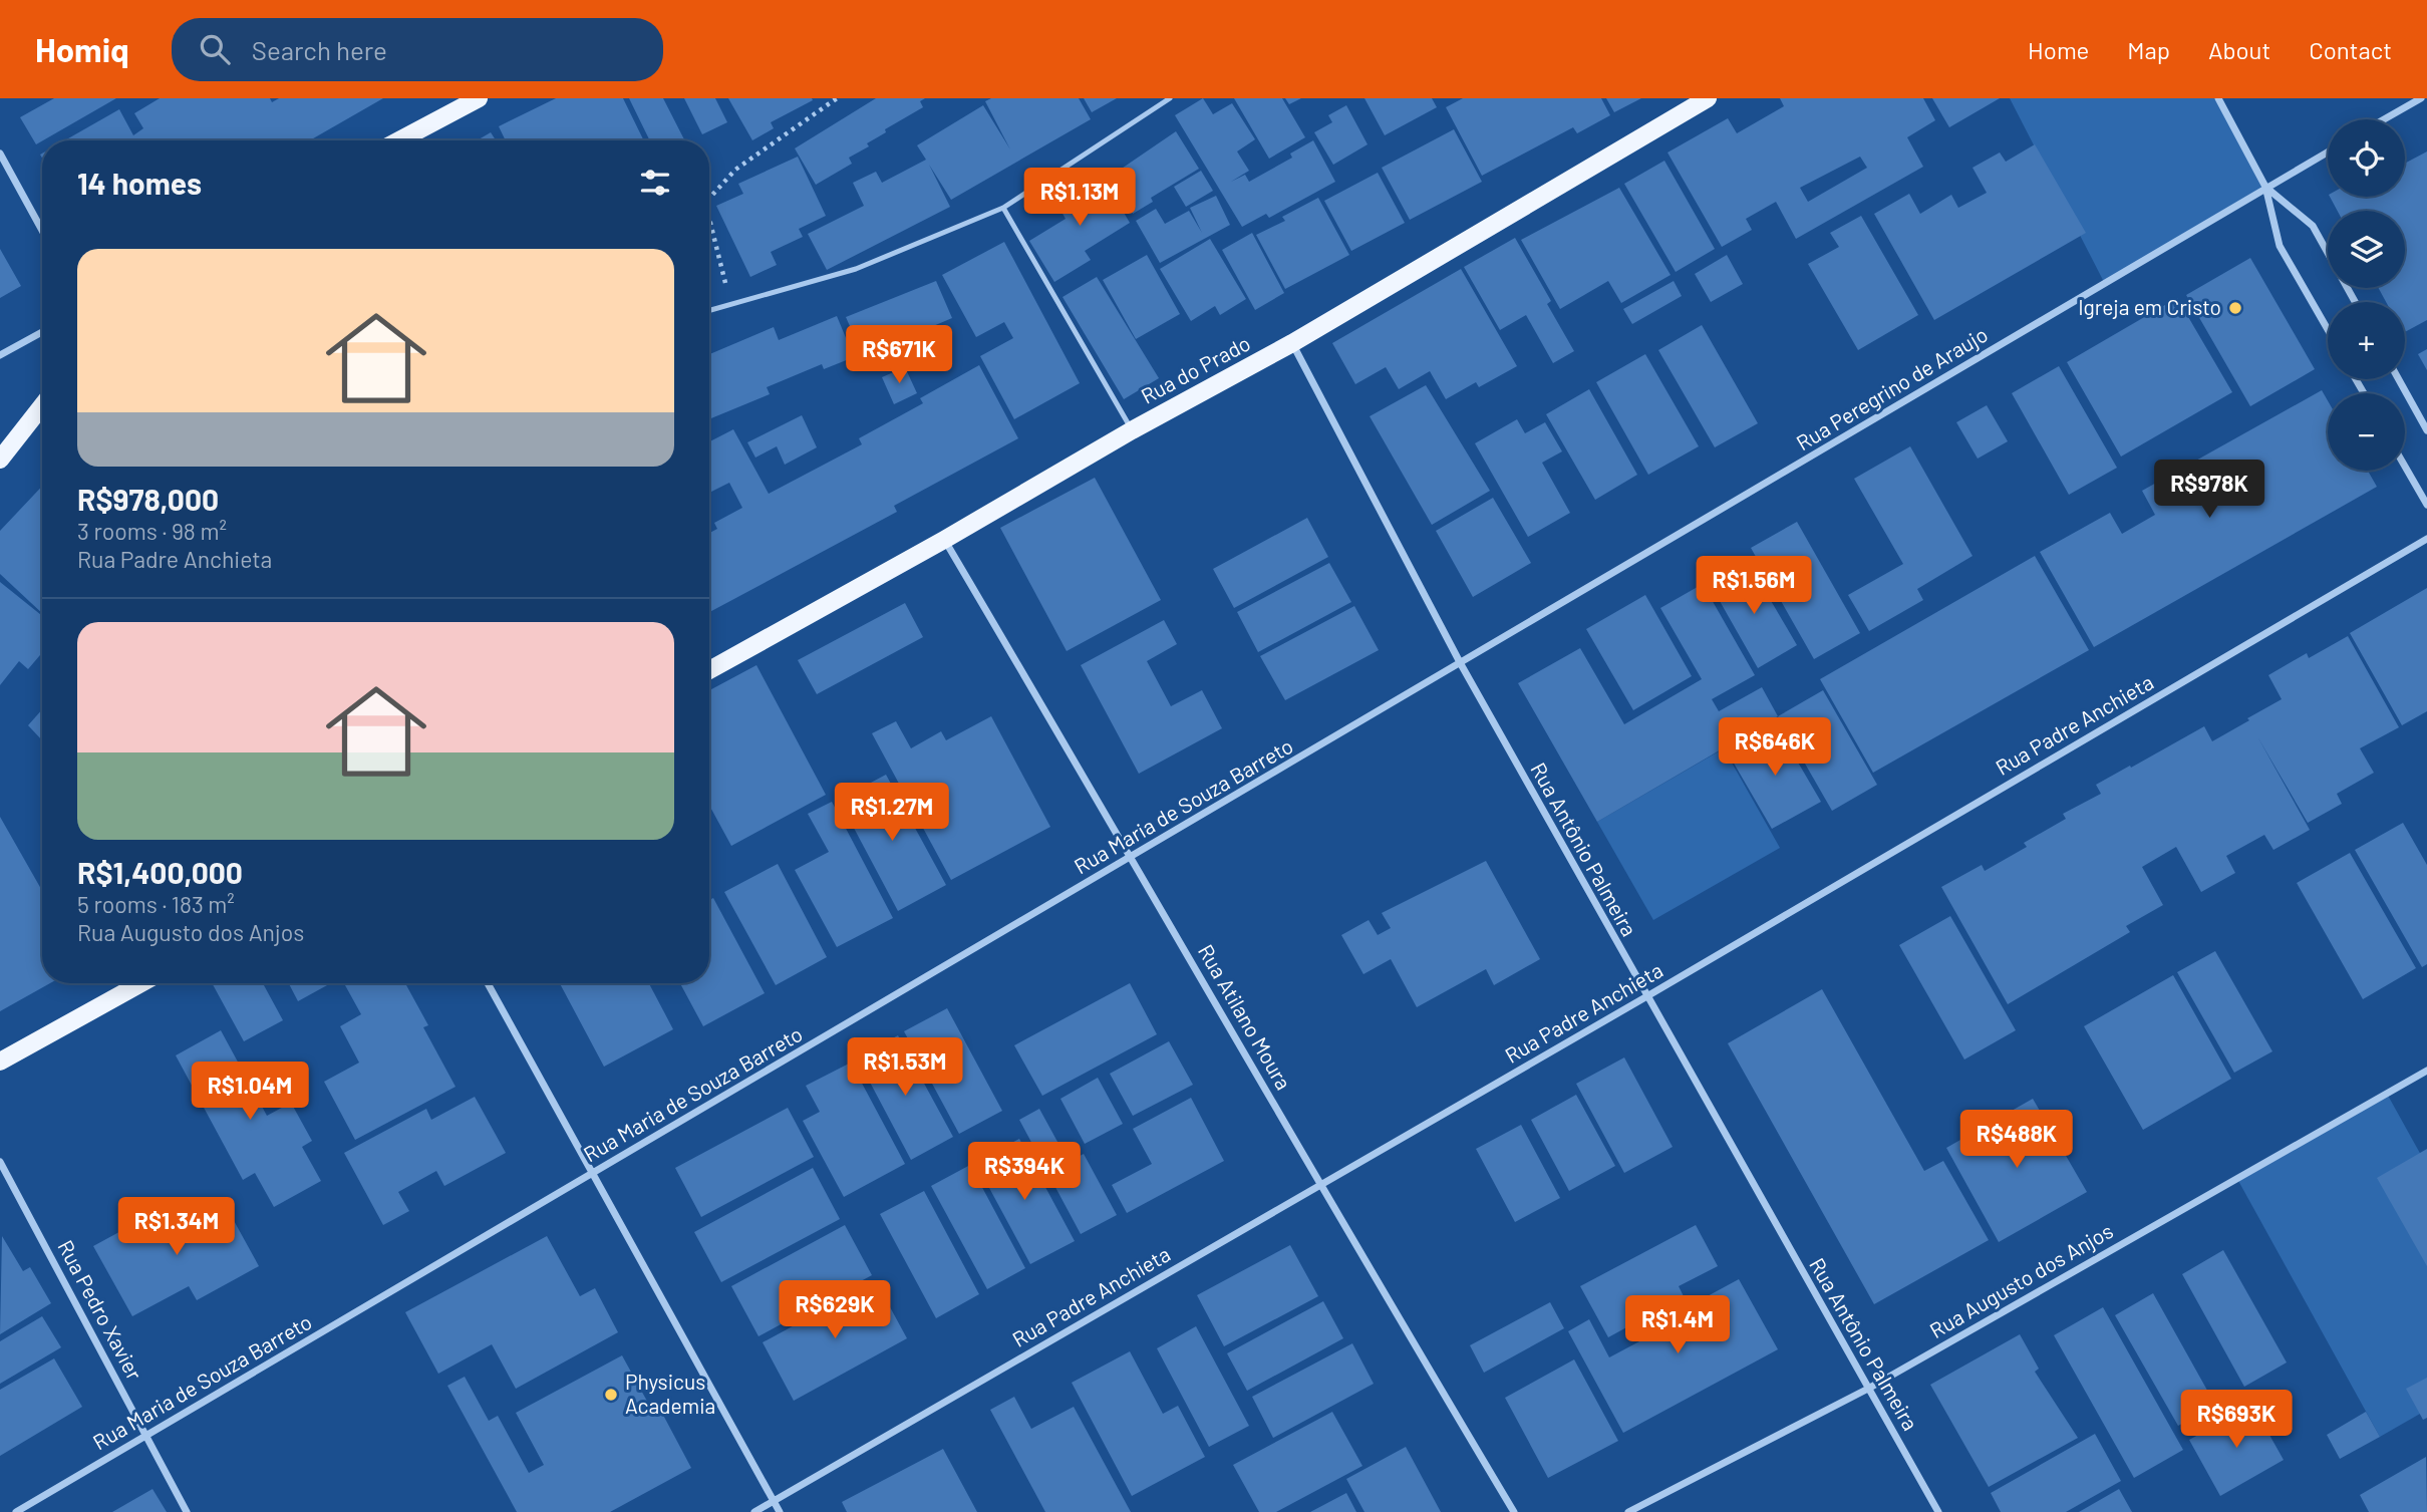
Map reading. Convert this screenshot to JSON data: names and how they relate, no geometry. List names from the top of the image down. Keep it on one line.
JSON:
{"streets":{"main road":["Rua do Prado"],"street":["Rua Peregrino de Araujo","Rua Padre Anchieta","Rua Maria de Souza Barreto","Rua Antônio Palmeira","Rua Atilano Moura","Rua Augusto dos Anjos","Rua Pedro Xavier"]},"crossings":[["Rua do Prado","Rua Antônio Palmeira"],["Rua do Prado","Rua Atilano Moura"],["Rua Peregrino de Araujo","Rua Maria de Souza Barreto"],["Rua Peregrino de Araujo","Rua Antônio Palmeira"],["Rua Padre Anchieta","Rua Antônio Palmeira"],["Rua Padre Anchieta","Rua Atilano Moura"],["Rua Maria de Souza Barreto","Rua Antônio Palmeira"],["Rua Maria de Souza Barreto","Rua Atilano Moura"],["Rua Maria de Souza Barreto","Rua Pedro Xavier"],["Rua Antônio Palmeira","Rua Augusto dos Anjos"]],"places":["Igreja em Cristo","Physicus Academia"],"page":{"header":"Homiq","search":"Search here","nav":["Home","Map","About","Contact"],"map_buttons":["+","−"],"heading":"14 homes","price":["R$1.13M","R$671K","R$978K","R$1.56M","R$646K","R$1.27M","R$1.53M","R$1.04M","R$488K","R$394K","R$1.34M","R$629K","R$1.4M","R$693K"],"list":[{"name":"R$978,000","note":"3 rooms · 98 m² · Rua Padre Anchieta"},{"name":"R$1,400,000","note":"5 rooms · 183 m² · Rua Augusto dos Anjos"}]}}
